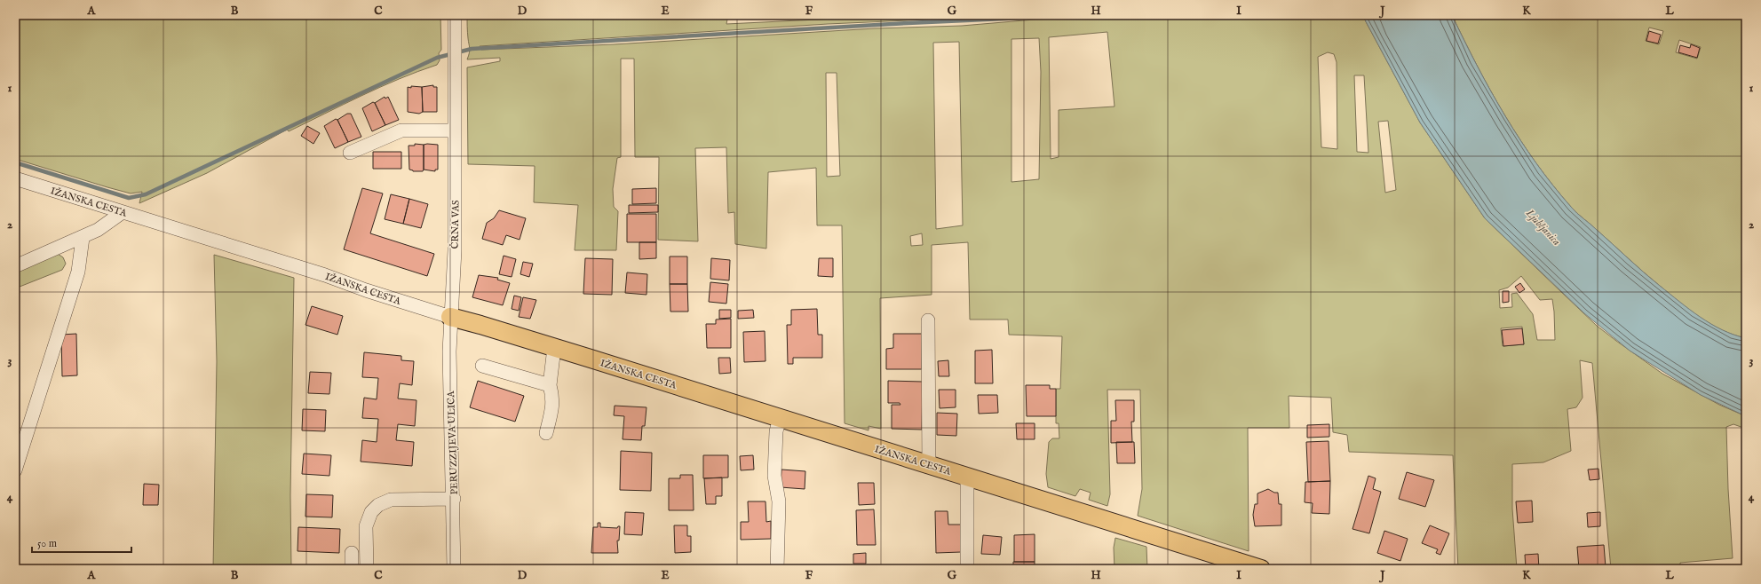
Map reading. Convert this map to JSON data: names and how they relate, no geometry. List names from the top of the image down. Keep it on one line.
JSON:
{"streets":{"main road":["IŽANSKA CESTA"],"street":["ČRNA VAS","PERUZZIJEVA ULICA"]},"crossings":[["IŽANSKA CESTA","ČRNA VAS"],["IŽANSKA CESTA","PERUZZIJEVA ULICA"],["ČRNA VAS","PERUZZIJEVA ULICA"]],"water":["Ljubljanica"],"scale_bar":"50 m","grid":{"columns":["A","B","C","D","E","F","G","H","I","J","K","L"],"rows":["1","2","3","4"]}}
